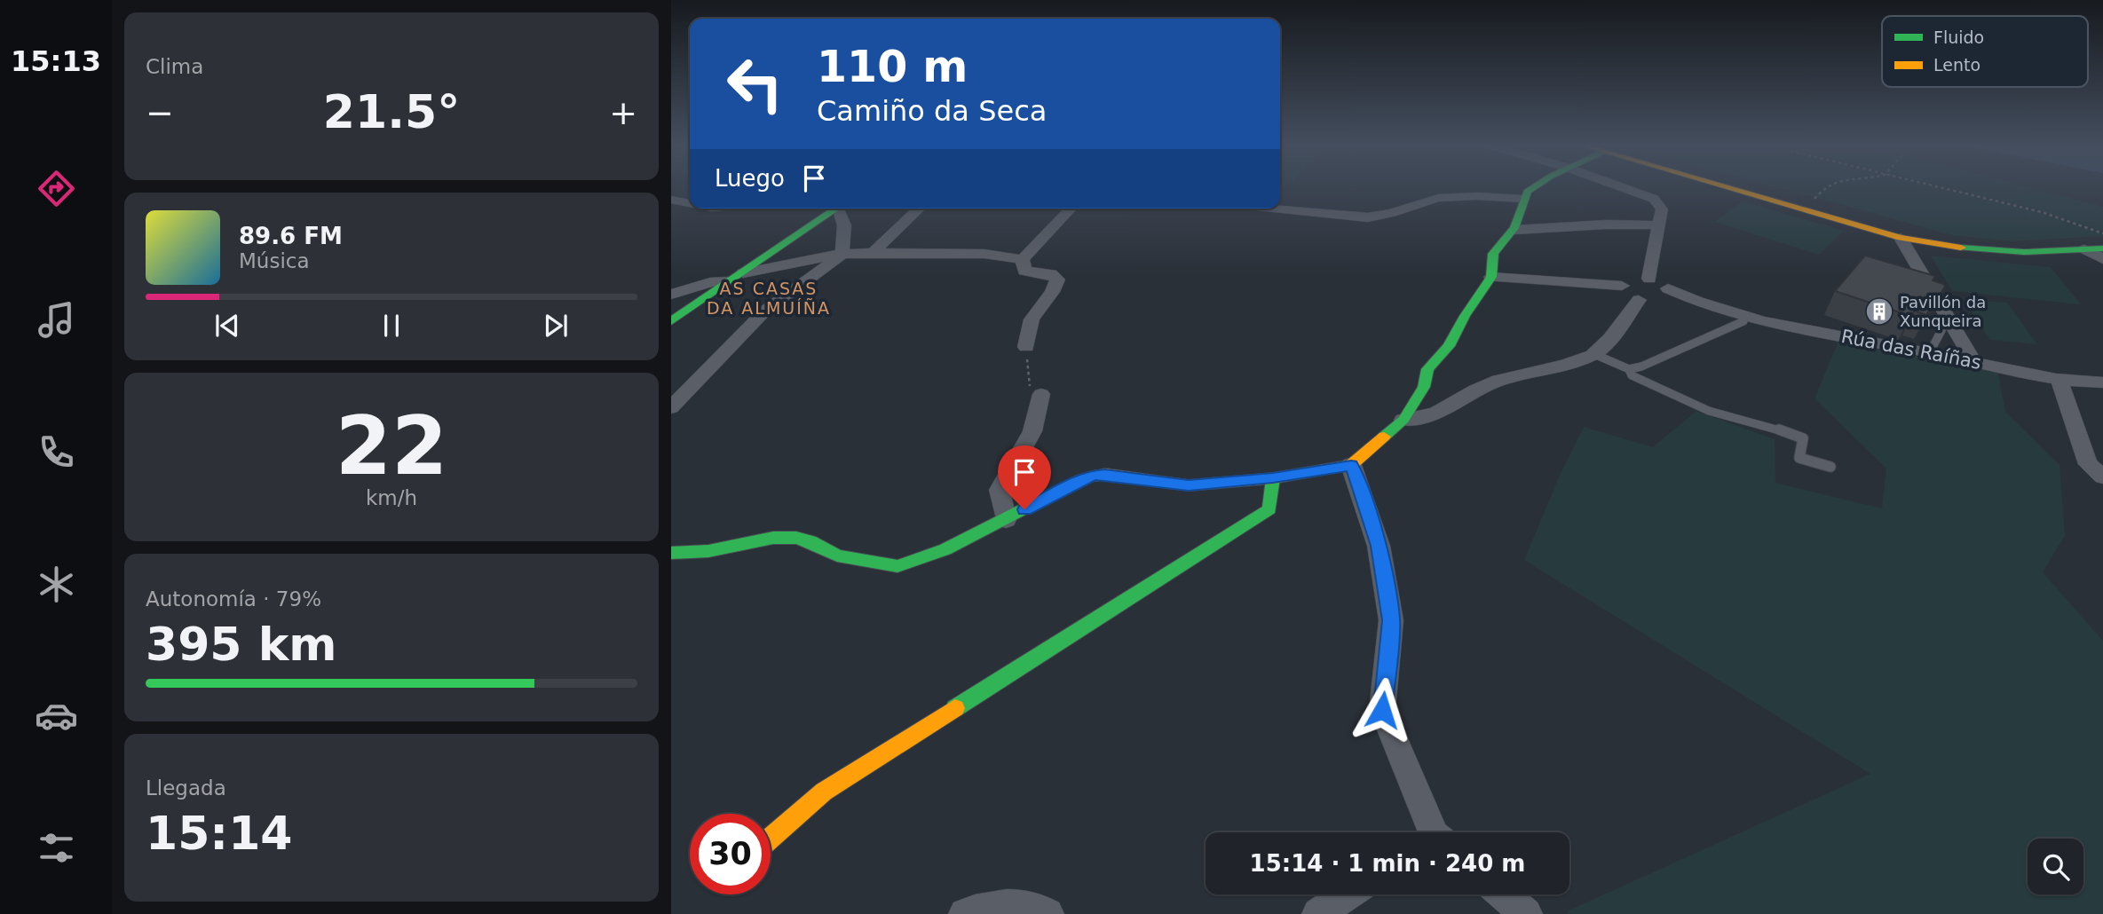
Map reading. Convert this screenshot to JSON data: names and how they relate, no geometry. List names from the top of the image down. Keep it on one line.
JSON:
{"streets":{"street":["Rúa das Raíñas"]},"districts":["AS CASAS DA ALMUÍÑA"],"places":{"building":["Pavillón da Xunqueira"]},"legend":["Fluido","Lento"],"page":{"tabs":"15:13","tile":["Clima",["22","km/h"],["Autonomía · 79%","395 km"],["Llegada","15:14"]],"turn":["110 m","Camiño da Seca"],"heat":["−","21.5°","+"],"then":"Luego","song":["89.6 FM","Música"],"limit":"30","trip":"15:14 · 1 min · 240 m"}}
